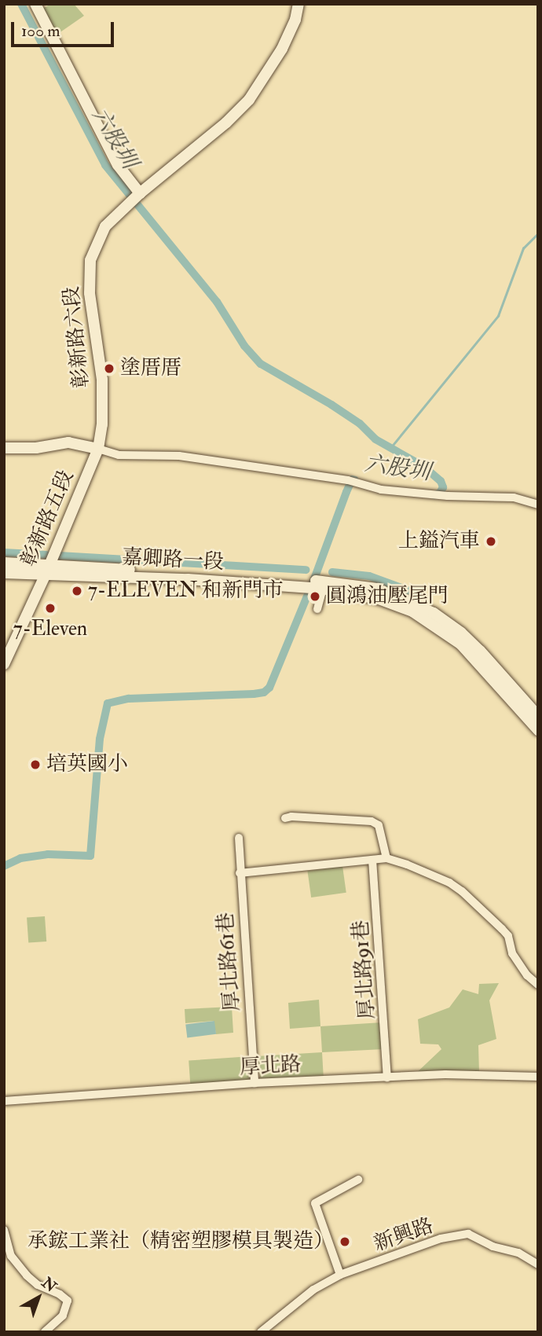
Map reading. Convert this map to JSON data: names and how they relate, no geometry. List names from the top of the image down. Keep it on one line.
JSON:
{"streets":{"street":["彰新路六段","彰新路五段","嘉卿路一段","厚北路61巷","厚北路91巷","厚北路","新興路"]},"crossings":[["彰新路六段","彰新路五段"],["彰新路五段","嘉卿路一段"],["厚北路61巷","厚北路"],["厚北路91巷","厚北路"]],"water":["六股圳"],"places":["塗厝厝","上鎰汽車","7-ELEVEN 和新門市","圓鴻油壓尾門","7-Eleven","培英國小","承鋐工業社（精密塑膠模具製造）"],"scale_bar":"100 m","north":"top right"}
